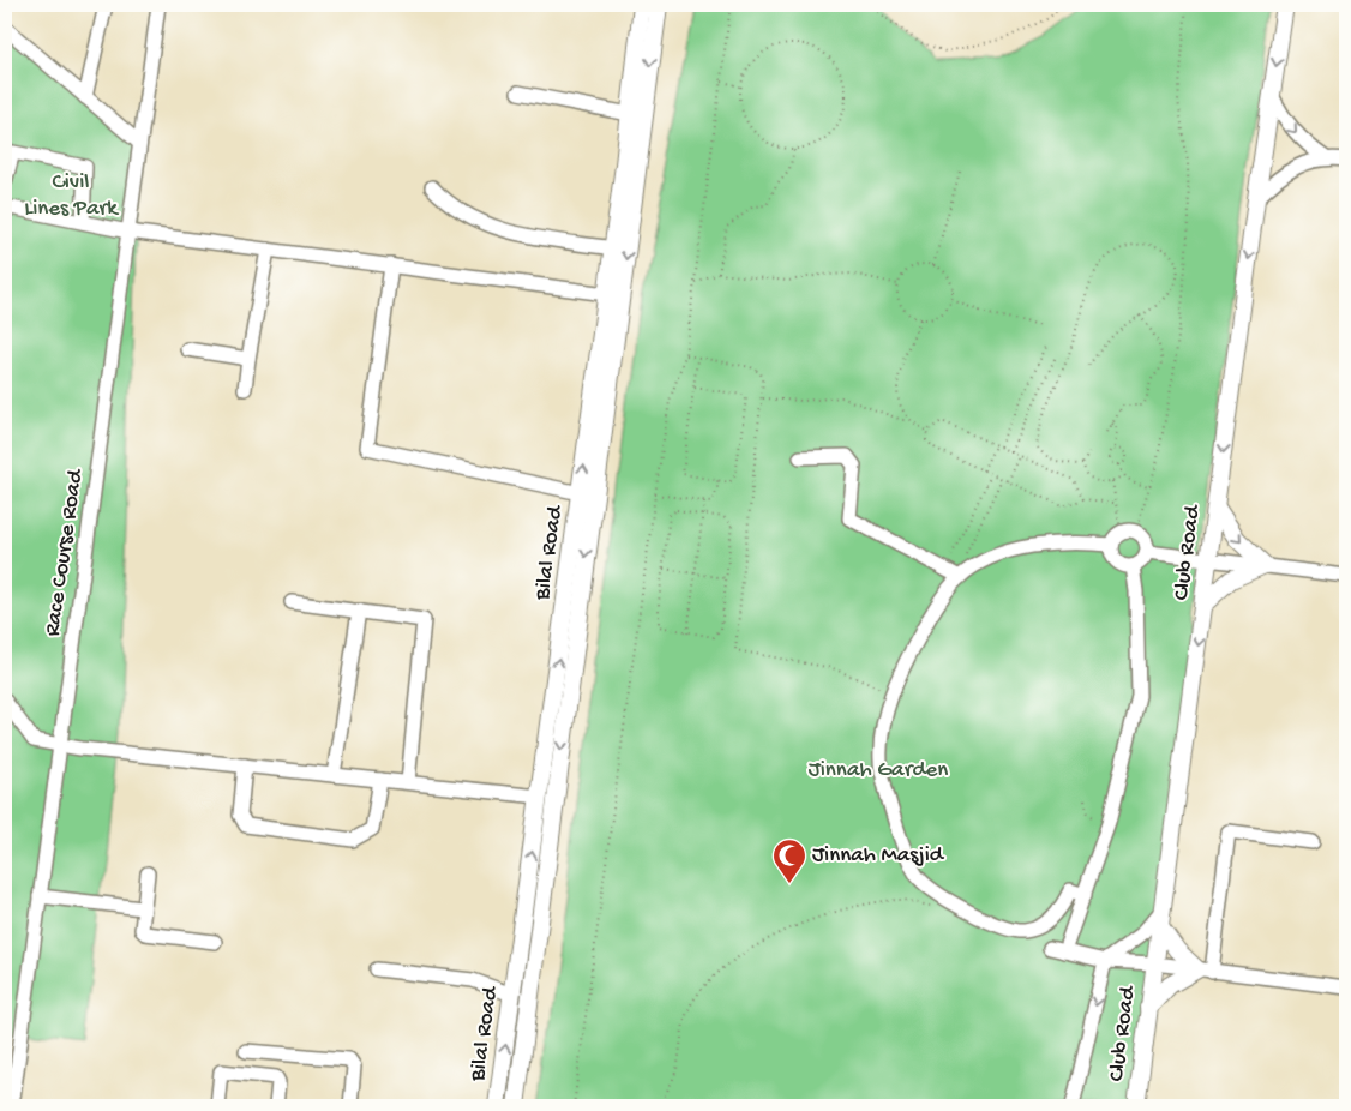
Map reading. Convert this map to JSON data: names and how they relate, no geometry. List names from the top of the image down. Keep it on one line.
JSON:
{"streets":{"main road":["Bilal Road","Club Road"],"street":["Race Course Road"]},"one_way":["Club Road"],"parks":["Civil Lines Park","Jinnah Garden"],"places":{"mosque":["Jinnah Masjid"]}}
